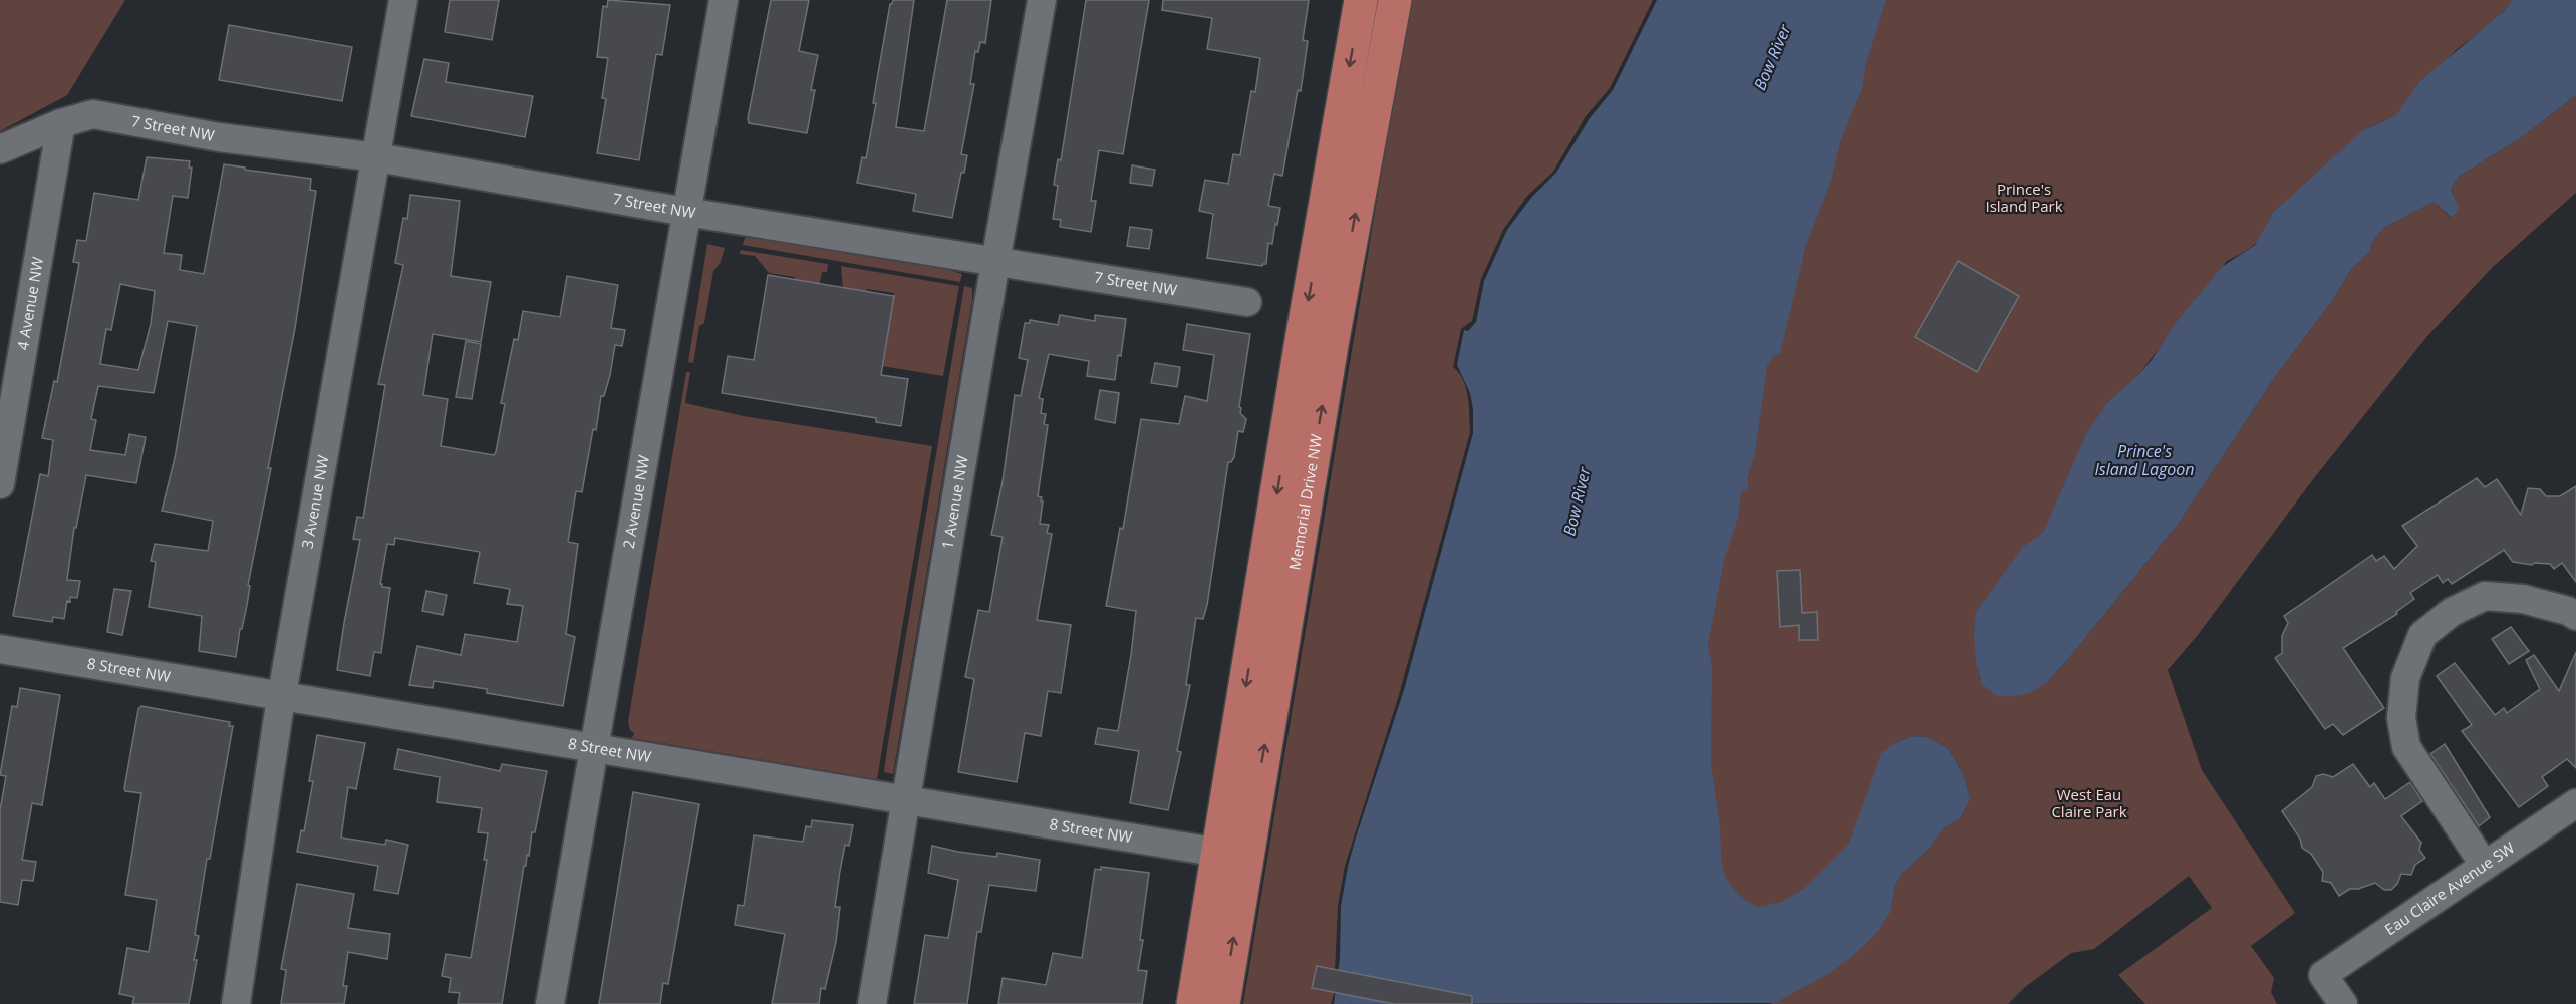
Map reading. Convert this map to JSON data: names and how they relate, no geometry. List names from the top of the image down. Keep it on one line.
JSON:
{"streets":{"main road":["Memorial Drive NW"],"street":["7 Street NW","4 Avenue NW","3 Avenue NW","2 Avenue NW","1 Avenue NW","8 Street NW","Eau Claire Avenue SW"]},"crossings":[["7 Street NW","4 Avenue NW"],["7 Street NW","3 Avenue NW"],["7 Street NW","2 Avenue NW"],["7 Street NW","1 Avenue NW"],["3 Avenue NW","8 Street NW"],["2 Avenue NW","8 Street NW"],["1 Avenue NW","8 Street NW"],["Memorial Drive NW","8 Street NW"]],"water":["Bow River","Prince's Island Lagoon"],"parks":["Prince's Island Park","West Eau Claire Park"]}
